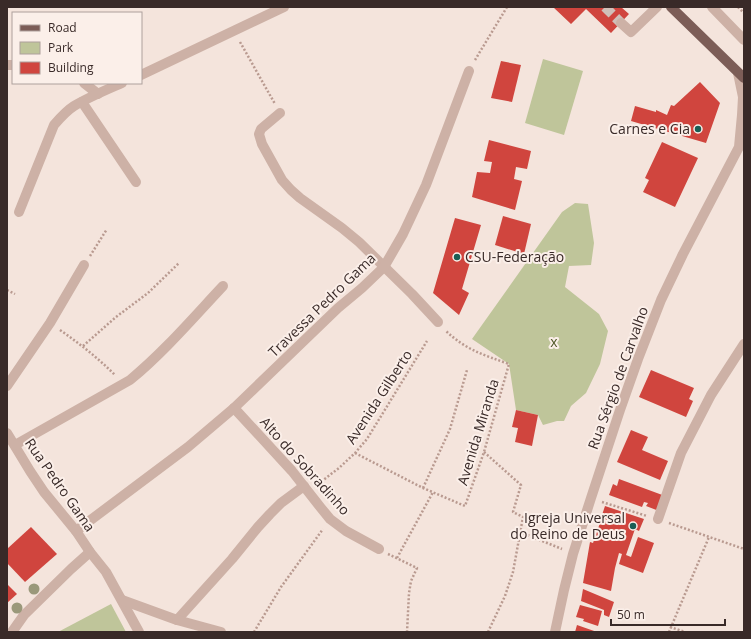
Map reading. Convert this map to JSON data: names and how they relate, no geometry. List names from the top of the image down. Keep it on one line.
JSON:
{"streets":{"street":["Travessa Pedro Gama","Rua Sérgio de Carvalho","Alto do Sobradinho","Rua Pedro Gama"],"path":["Avenida Gilberto","Avenida Miranda"]},"crossings":[["Travessa Pedro Gama","Alto do Sobradinho"],["Travessa Pedro Gama","Rua Pedro Gama"],["Avenida Gilberto","Alto do Sobradinho"]],"parks":["x"],"places":["Carnes e Cia","CSU-Federação","Igreja Universal do Reino de Deus"],"legend":["Road","Park","Building"],"scale_bar":"50 m"}
